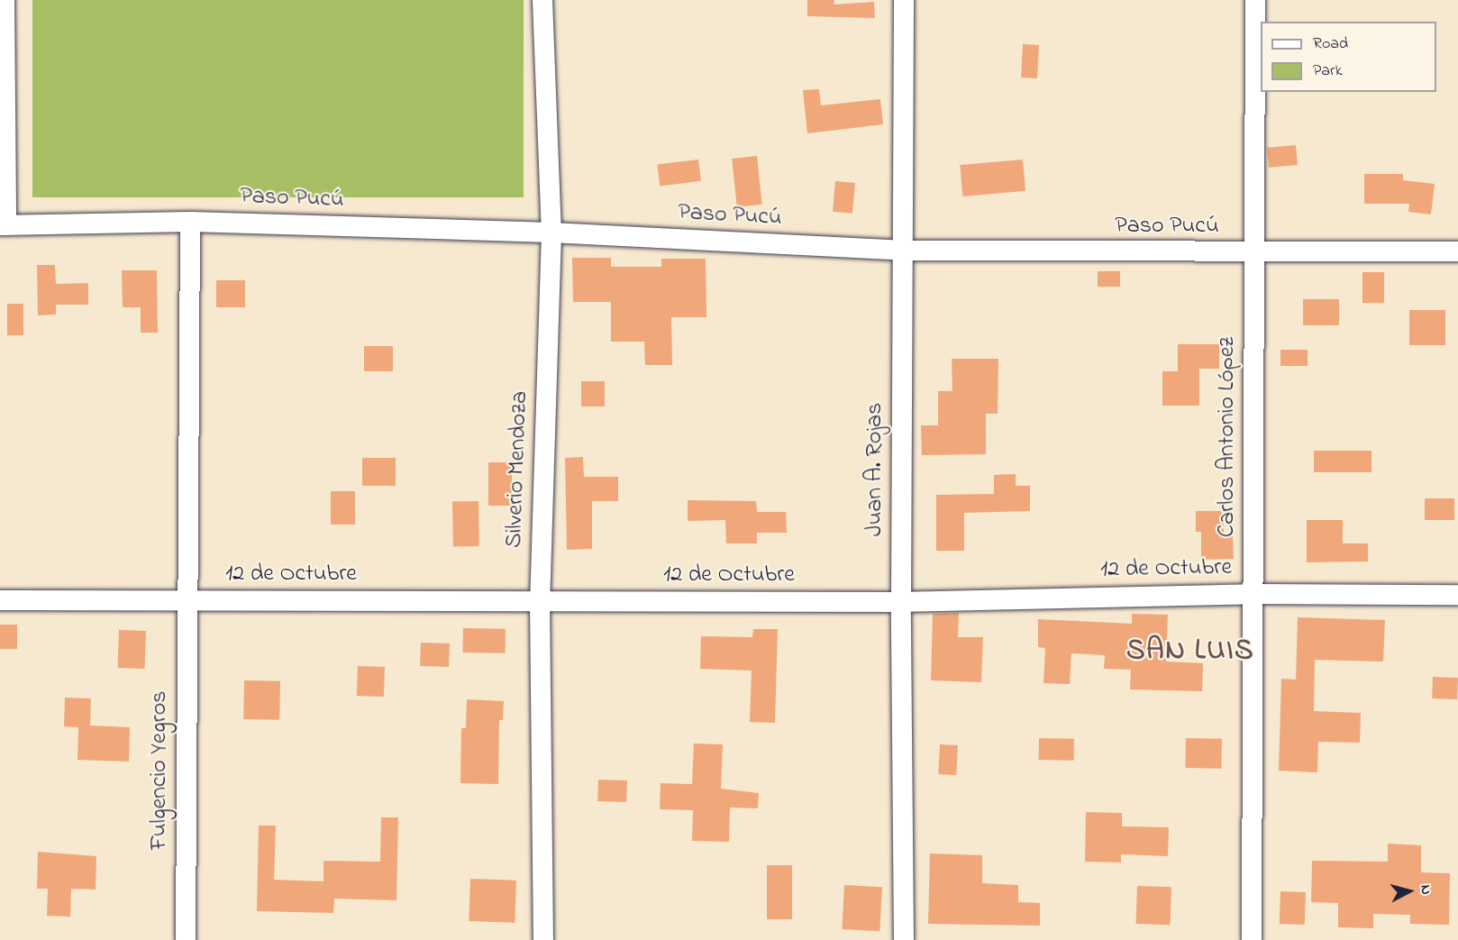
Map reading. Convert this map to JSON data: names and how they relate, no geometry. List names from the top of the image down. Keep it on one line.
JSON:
{"streets":{"street":["Paso Pucú","Carlos Antonio López","Silverio Mendoza","Juan A. Rojas","12 de Octubre","Fulgencio Yegros"]},"crossings":[["Paso Pucú","Carlos Antonio López"],["Paso Pucú","Silverio Mendoza"],["Paso Pucú","Juan A. Rojas"],["Paso Pucú","Fulgencio Yegros"],["Carlos Antonio López","12 de Octubre"],["Silverio Mendoza","12 de Octubre"],["Juan A. Rojas","12 de Octubre"],["12 de Octubre","Fulgencio Yegros"]],"districts":["SAN LUIS"],"legend":["Road","Park"],"north":"right"}
